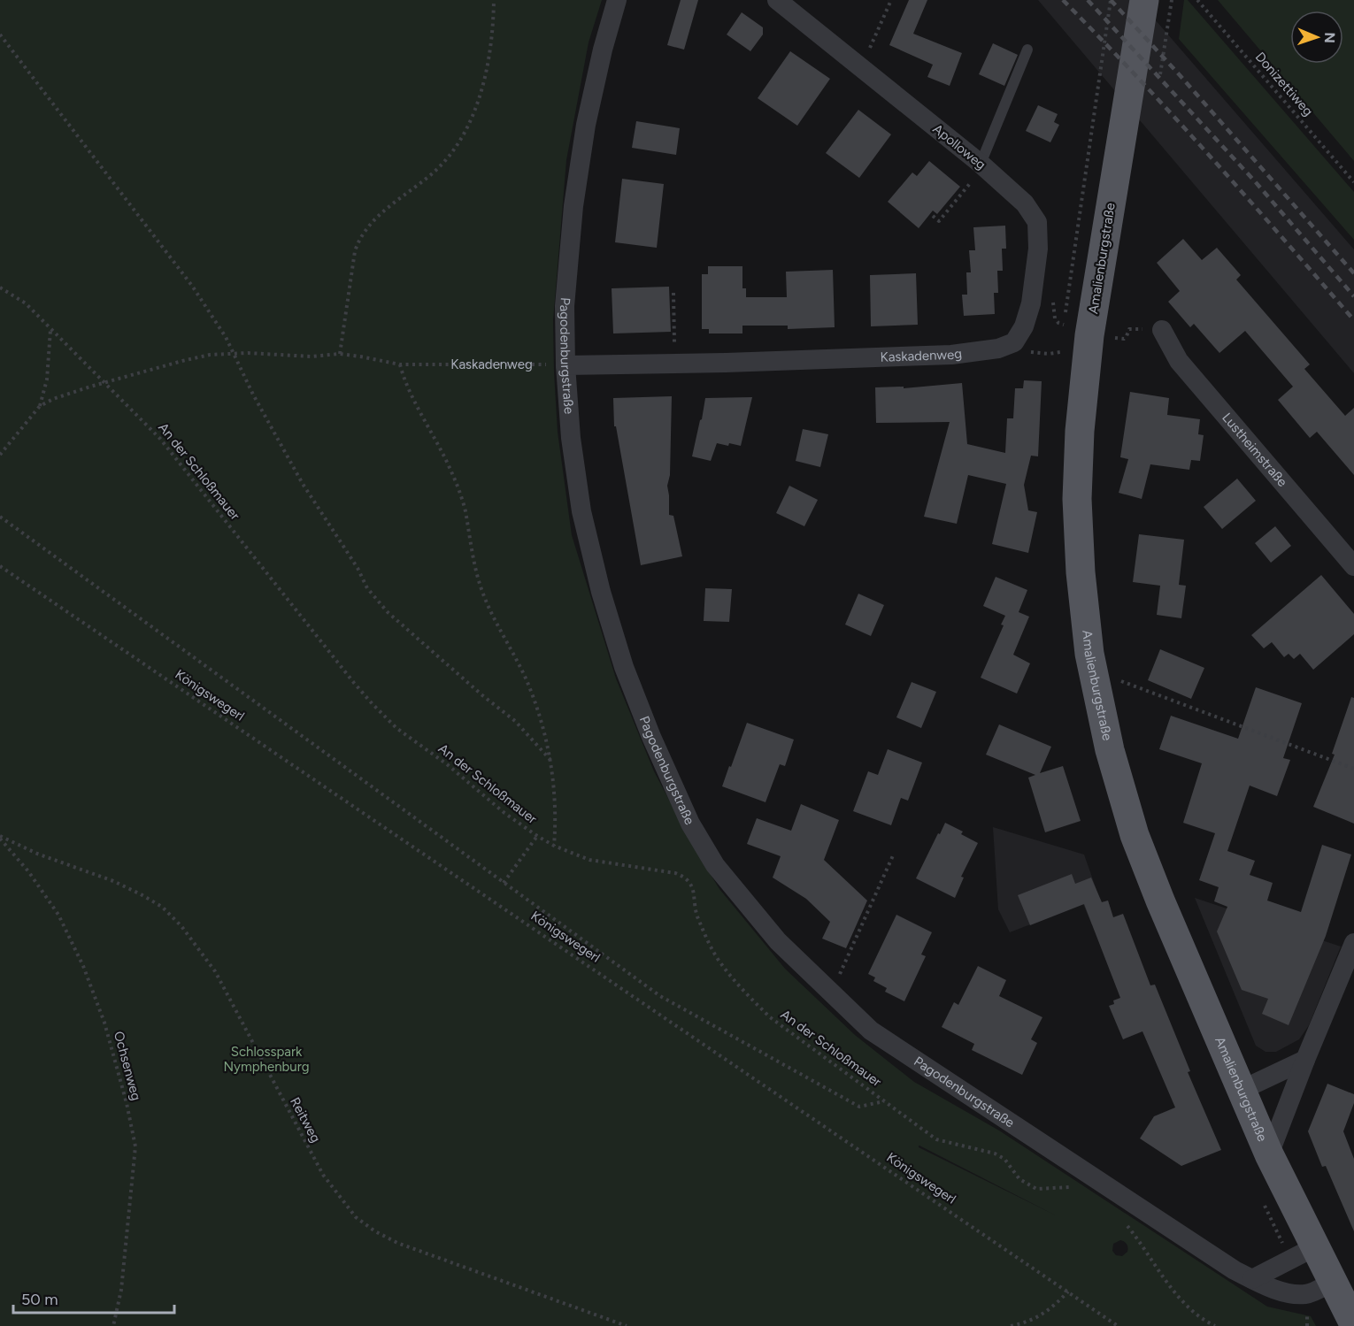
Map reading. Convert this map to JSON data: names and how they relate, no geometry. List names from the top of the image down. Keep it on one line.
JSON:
{"streets":{"main road":["Amalienburgstraße"],"street":["Apolloweg","Pagodenburgstraße","Kaskadenweg","Lustheimstraße"],"path":["Donizettiweg","An der Schloßmauer","Königswegerl","Ochsenweg","Reitweg"]},"crossings":[["Apolloweg","Kaskadenweg"],["Amalienburgstraße","Pagodenburgstraße"],["Pagodenburgstraße","Kaskadenweg"],["Kaskadenweg","An der Schloßmauer"],["Ochsenweg","Reitweg"]],"parks":["Schlosspark Nymphenburg"],"scale_bar":"50 m","north":"right"}
